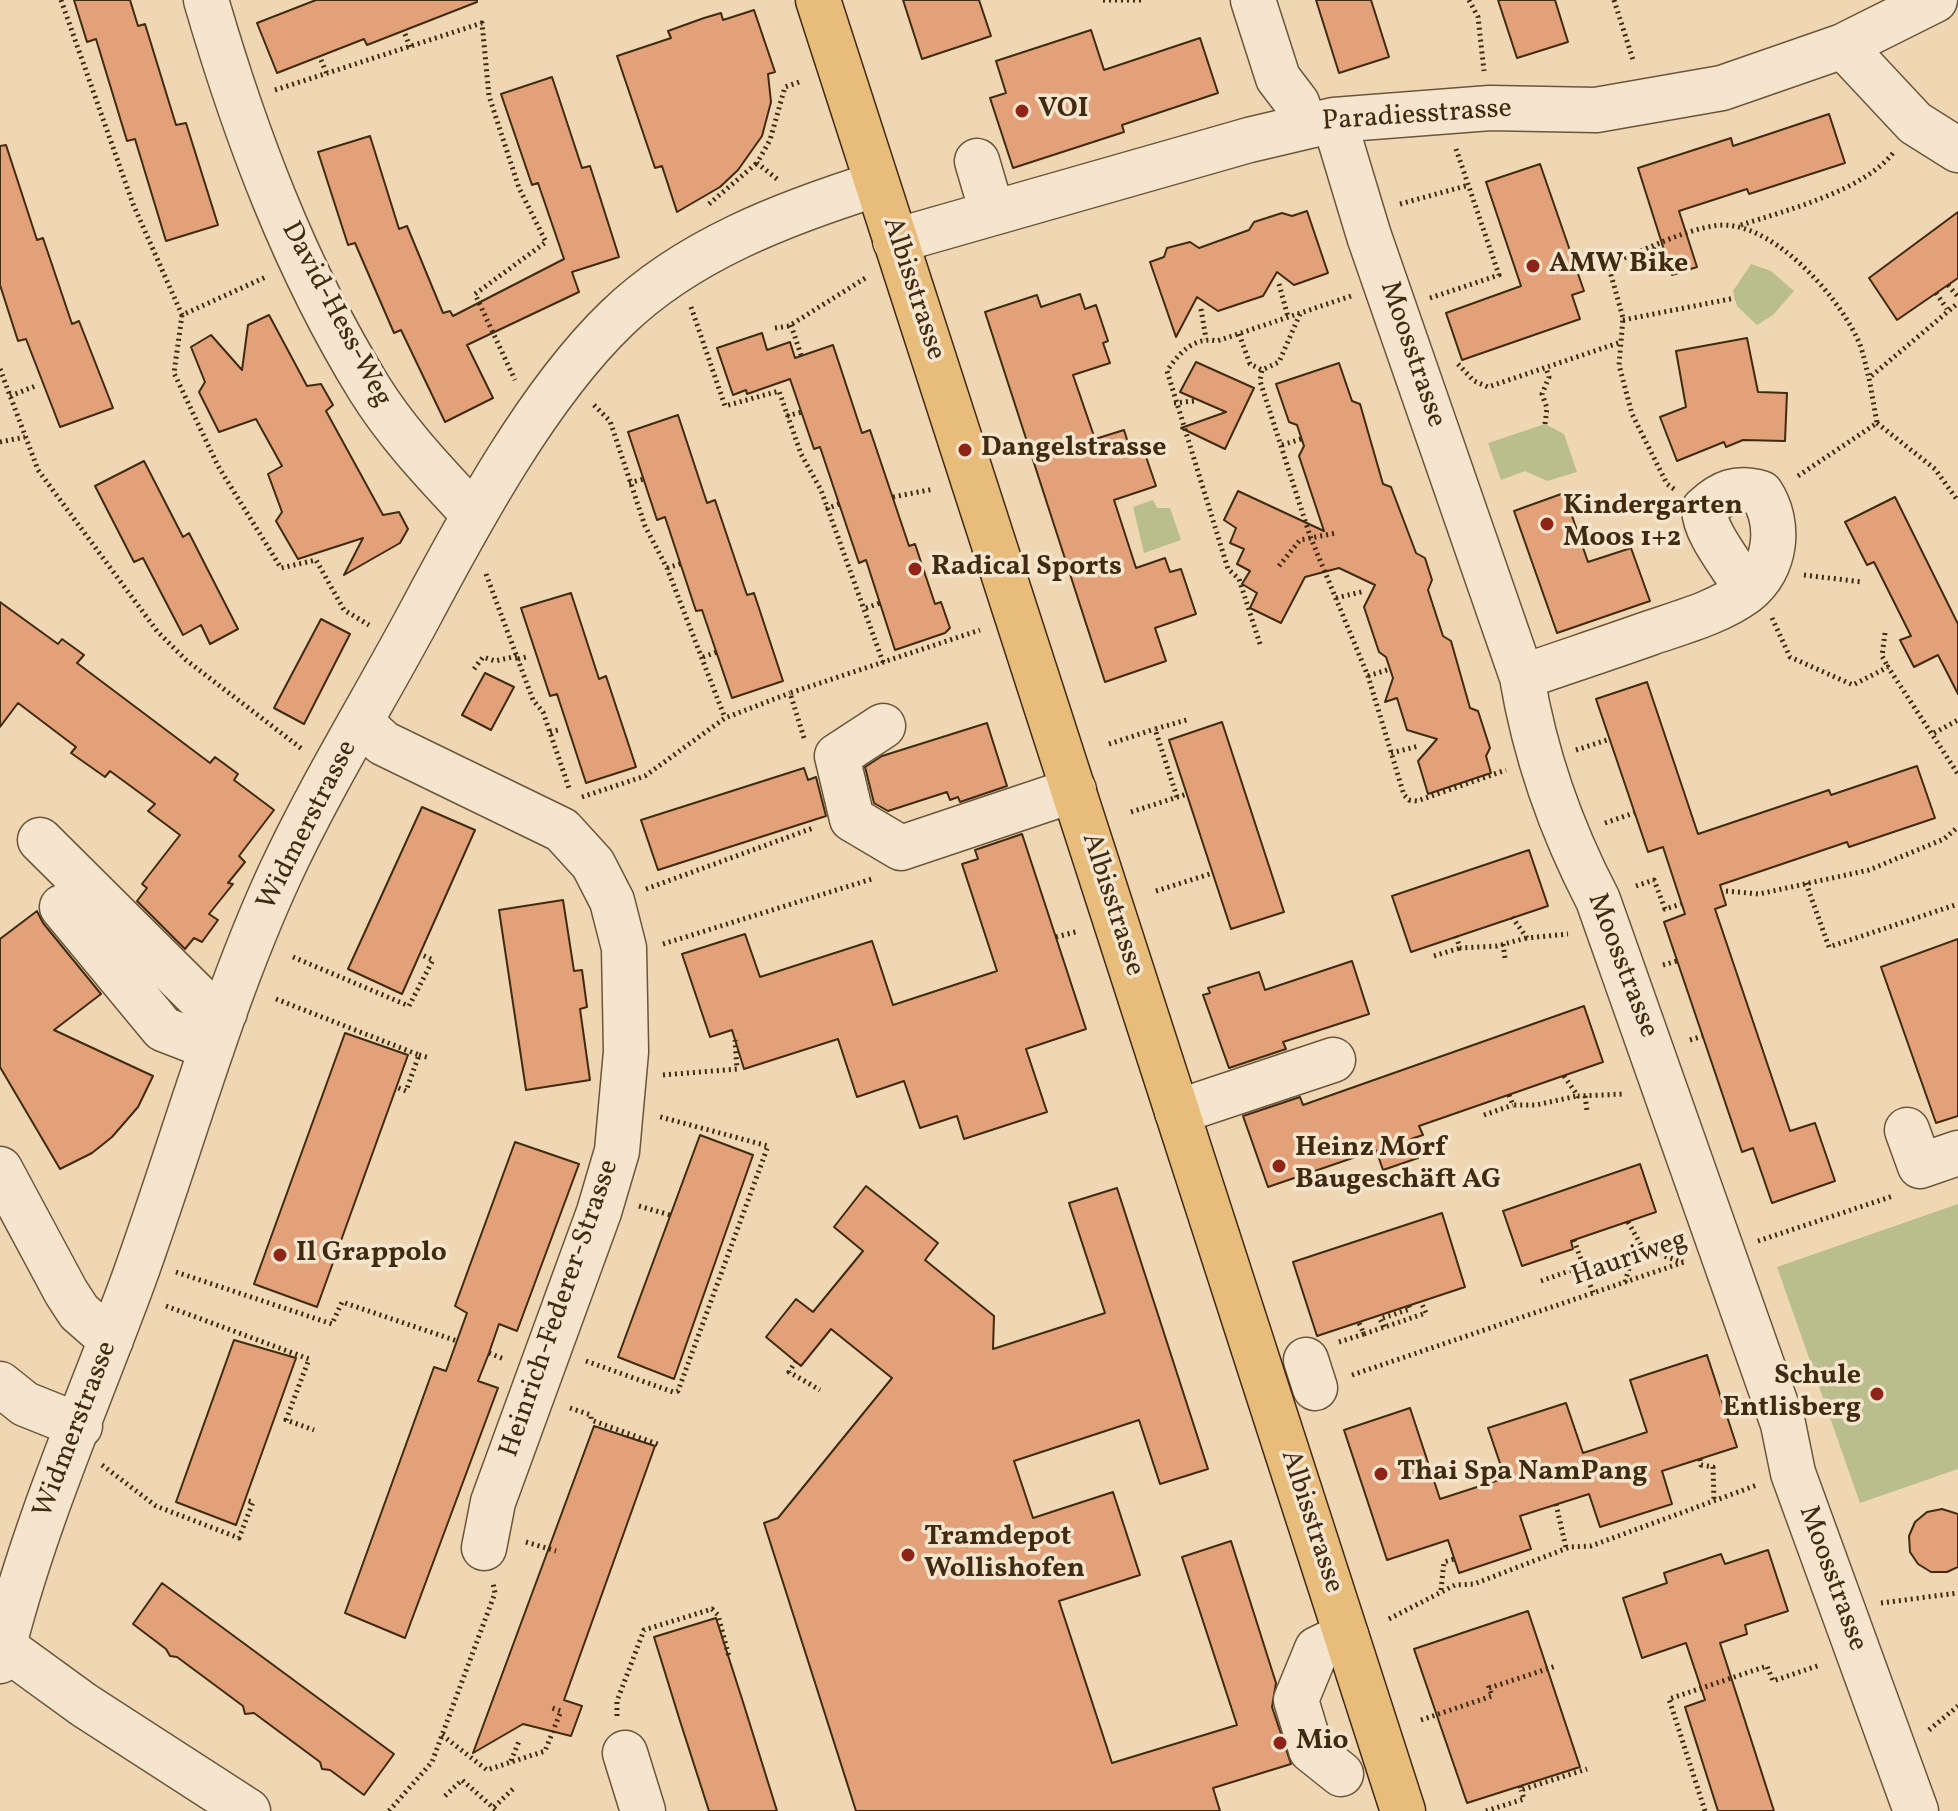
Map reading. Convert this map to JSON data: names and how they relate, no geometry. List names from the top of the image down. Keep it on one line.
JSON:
{"streets":{"main road":["Albisstrasse"],"street":["Paradiesstrasse","David-Hess-Weg","Moosstrasse","Widmerstrasse","Heinrich-Federer-Strasse"],"path":["Hauriweg"]},"crossings":[["Paradiesstrasse","Albisstrasse"],["Paradiesstrasse","Moosstrasse"],["Albisstrasse","Widmerstrasse"],["David-Hess-Weg","Widmerstrasse"],["Moosstrasse","Hauriweg"],["Widmerstrasse","Heinrich-Federer-Strasse"]],"places":["VOI","AMW Bike","Dangelstrasse","Kindergarten Moos 1+2","Radical Sports","Heinz Morf Baugeschäft AG","Il Grappolo","Schule Entlisberg","Thai Spa NamPang","Tramdepot Wollishofen","Mio"]}
